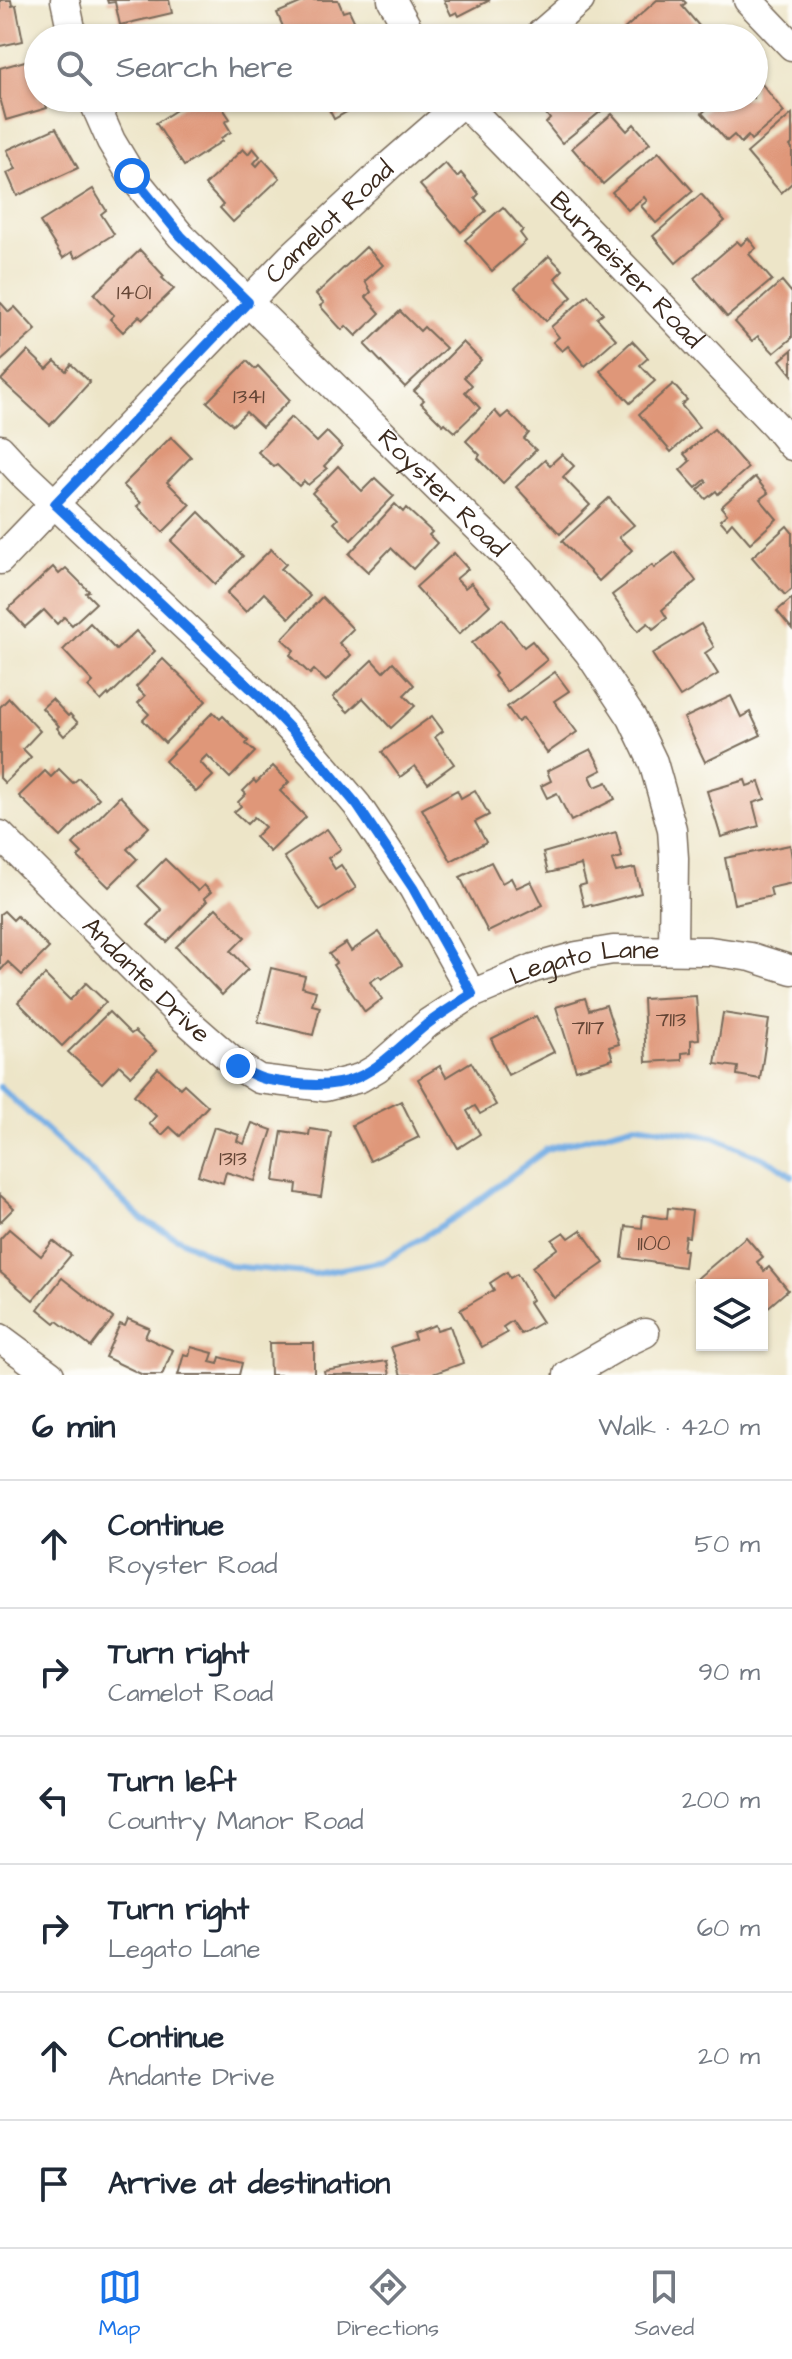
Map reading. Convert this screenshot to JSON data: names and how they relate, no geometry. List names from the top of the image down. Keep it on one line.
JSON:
{"streets":{"street":["Camelot Road","Burmeister Road","Royster Road","Legato Lane","Andante Drive"]},"crossings":[["Camelot Road","Royster Road"],["Royster Road","Legato Lane"],["Legato Lane","Andante Drive"]],"house_numbers":["1401","1341","7113","7117","1313","1100"],"page":{"search":"Search here","heading":["6 min","Walk · 420 m"],"list":[["Continue","Royster Road","50 m"],["Turn right","Camelot Road","90 m"],["Turn left","Country Manor Road","200 m"],["Turn right","Legato Lane","60 m"],["Continue","Andante Drive","20 m"],"Arrive at destination"],"nav":["Map","Directions","Saved"]}}
